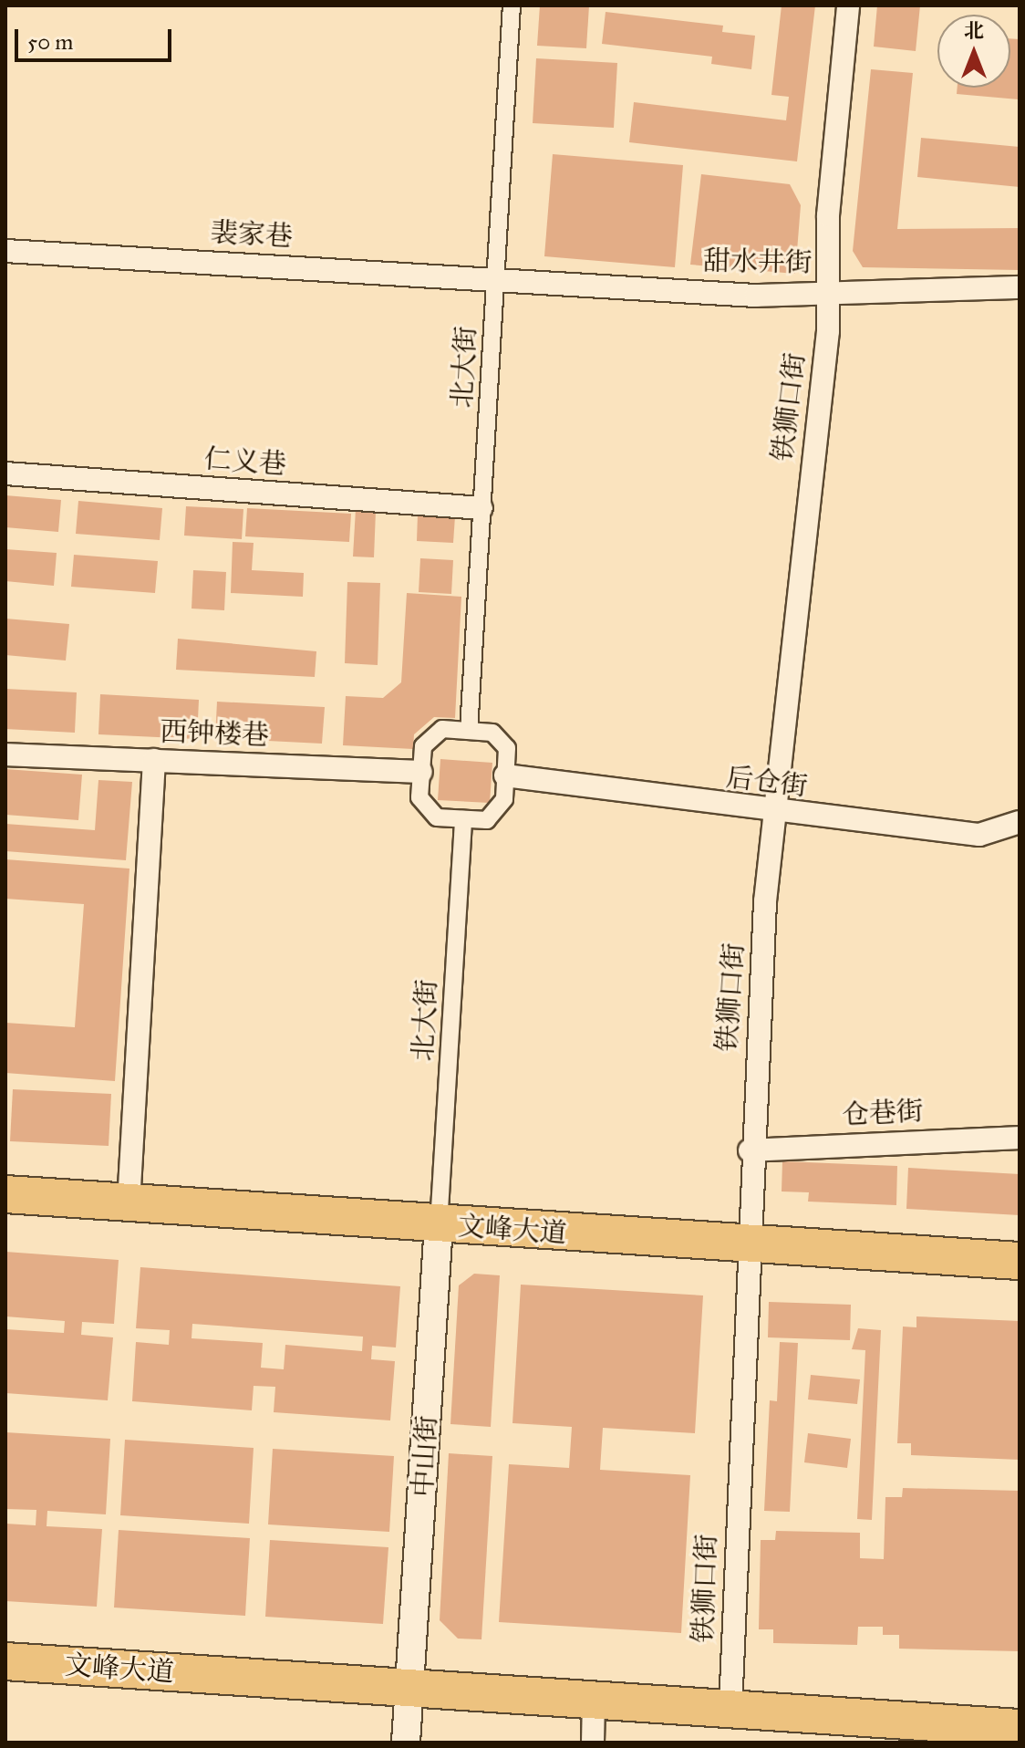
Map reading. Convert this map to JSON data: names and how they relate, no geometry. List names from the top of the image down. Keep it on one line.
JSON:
{"streets":{"main road":["文峰大道"],"street":["裴家巷","甜水井街","北大街","铁狮口街","仁义巷","西钟楼巷","后仓街","仓巷街","中山街"]},"crossings":[["裴家巷","甜水井街"],["裴家巷","北大街"],["甜水井街","北大街"],["甜水井街","铁狮口街"],["北大街","仁义巷"],["北大街","西钟楼巷"],["北大街","后仓街"],["北大街","文峰大道"],["北大街","中山街"],["铁狮口街","后仓街"],["铁狮口街","仓巷街"],["铁狮口街","文峰大道"],["西钟楼巷","后仓街"],["文峰大道","中山街"]],"scale_bar":"50 m","north":"top"}
